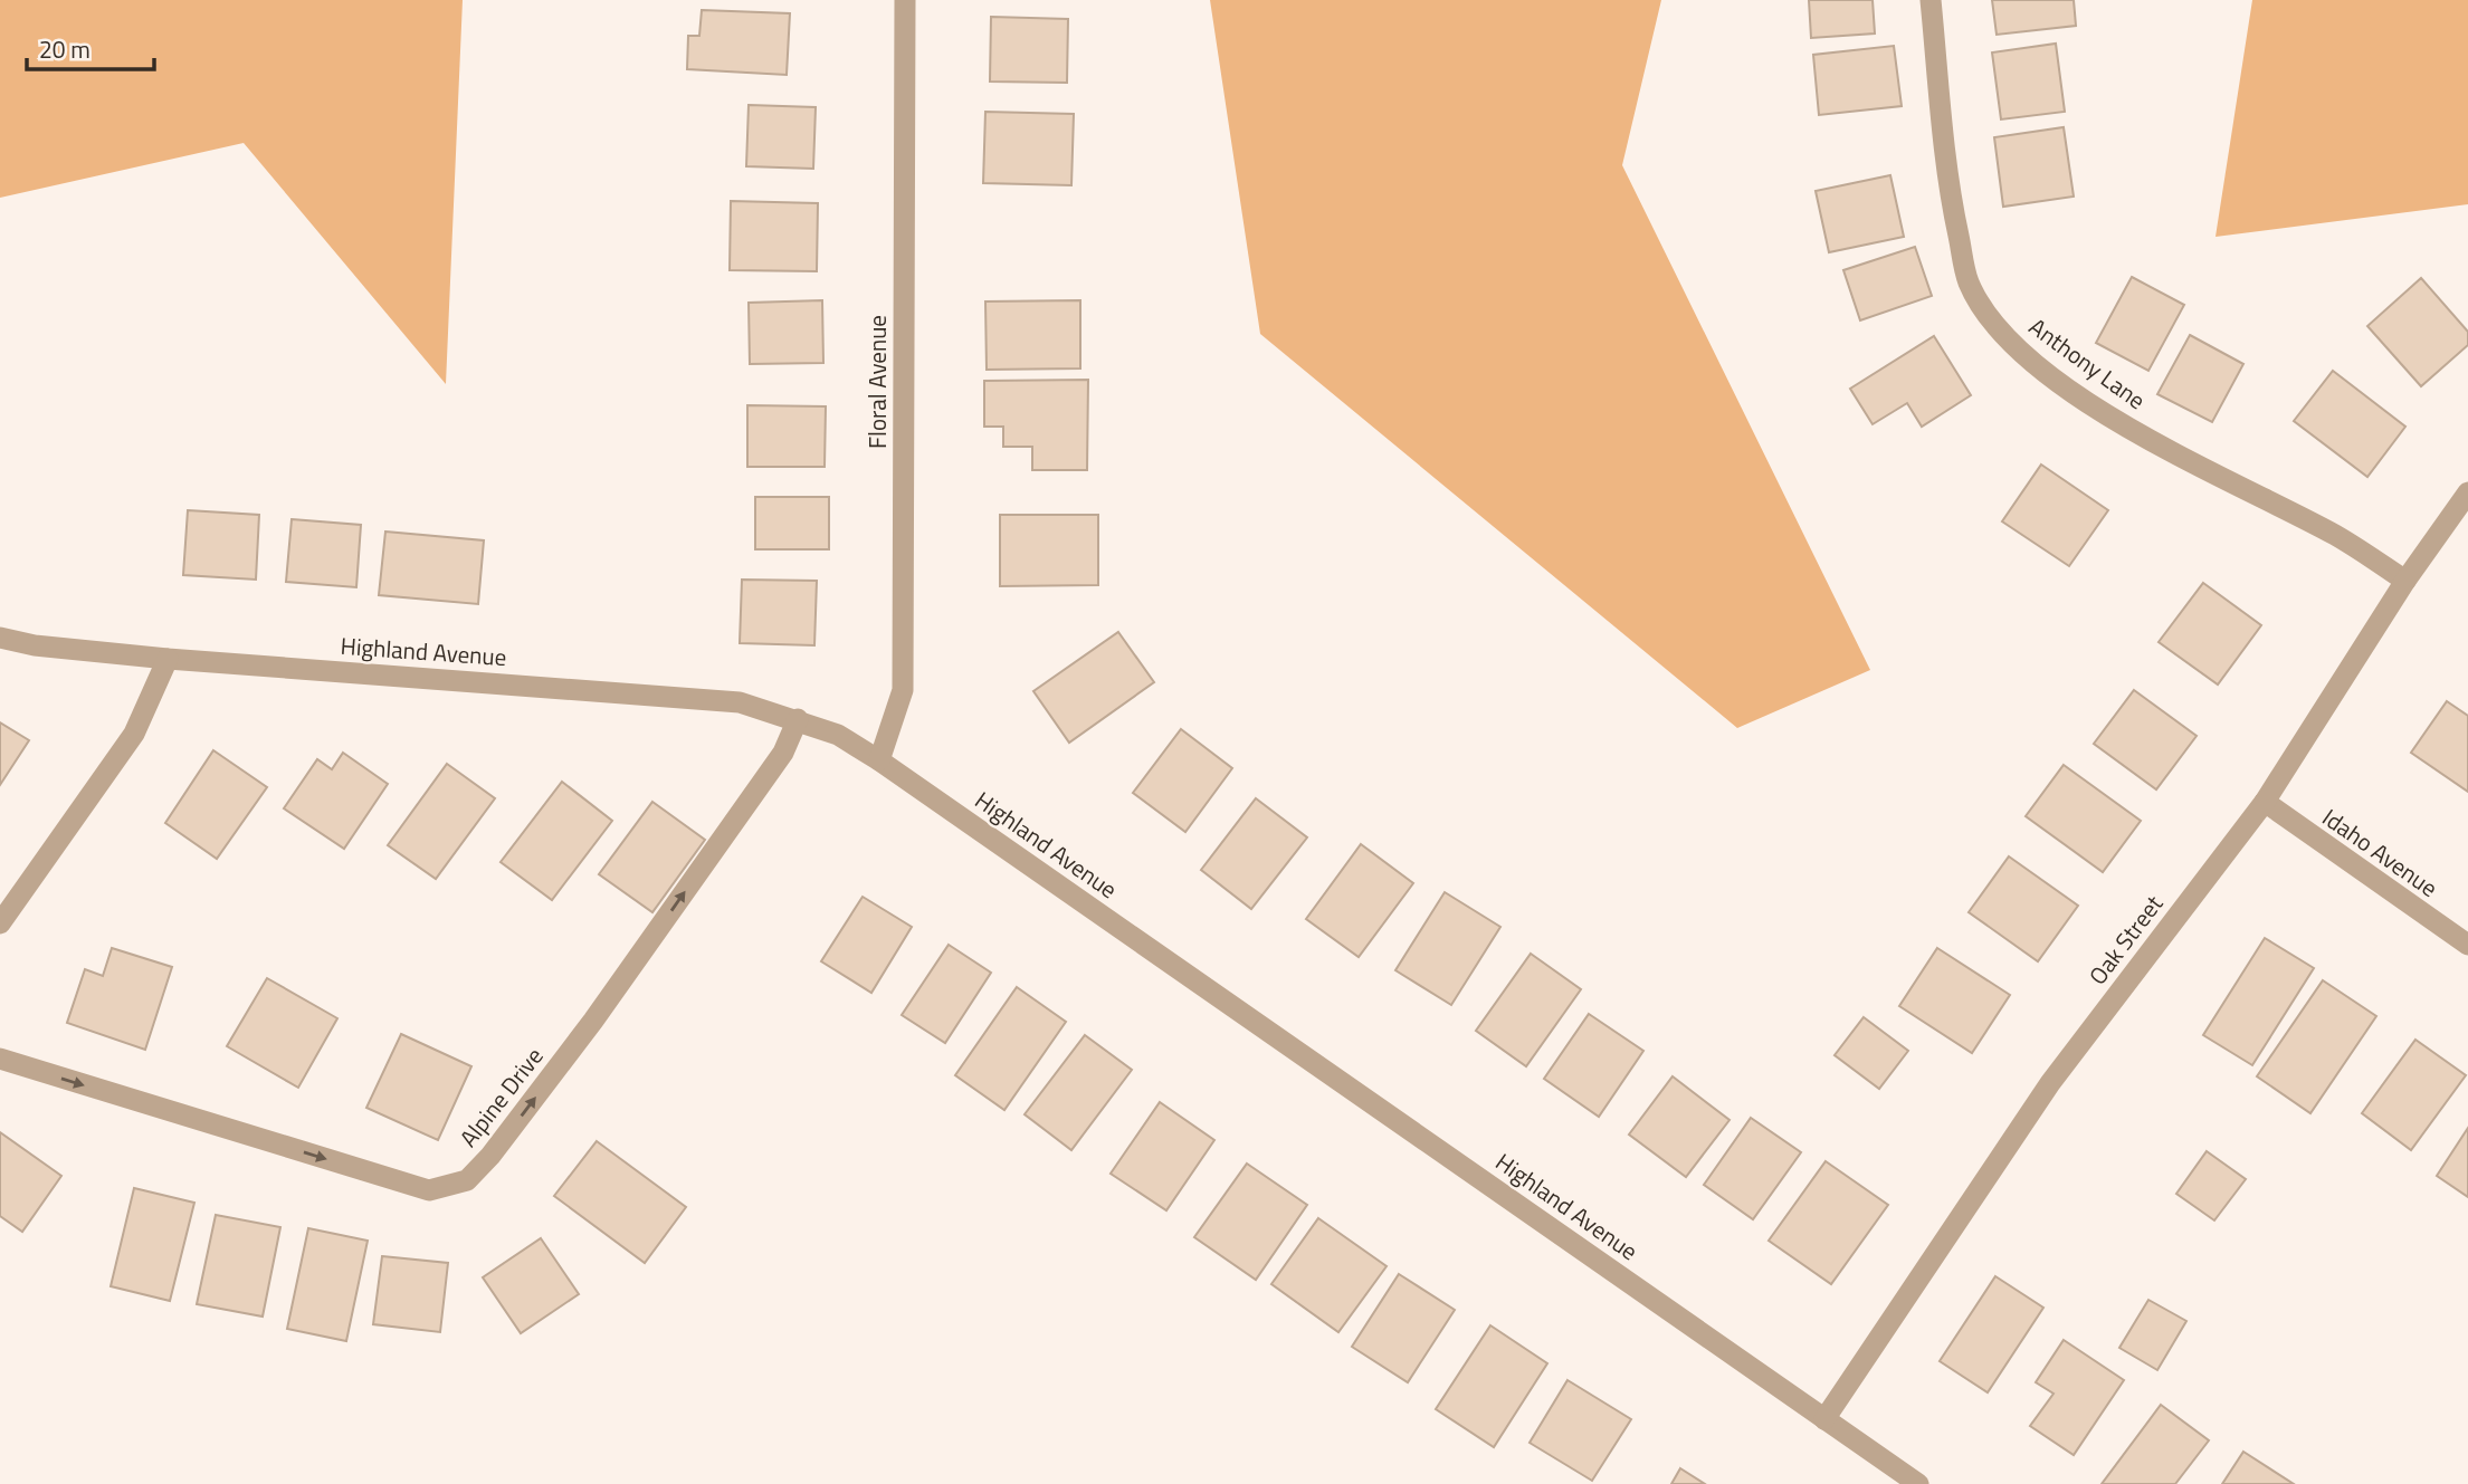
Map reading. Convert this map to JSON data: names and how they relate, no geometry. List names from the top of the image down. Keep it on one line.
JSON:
{"streets":{"street":["Anthony Lane","Floral Avenue","Highland Avenue","Idaho Avenue","Oak Street","Alpine Drive"]},"crossings":[["Anthony Lane","Oak Street"],["Floral Avenue","Highland Avenue"],["Highland Avenue","Oak Street"],["Highland Avenue","Alpine Drive"],["Idaho Avenue","Oak Street"]],"one_way":["Alpine Drive"],"scale_bar":"20 m"}
